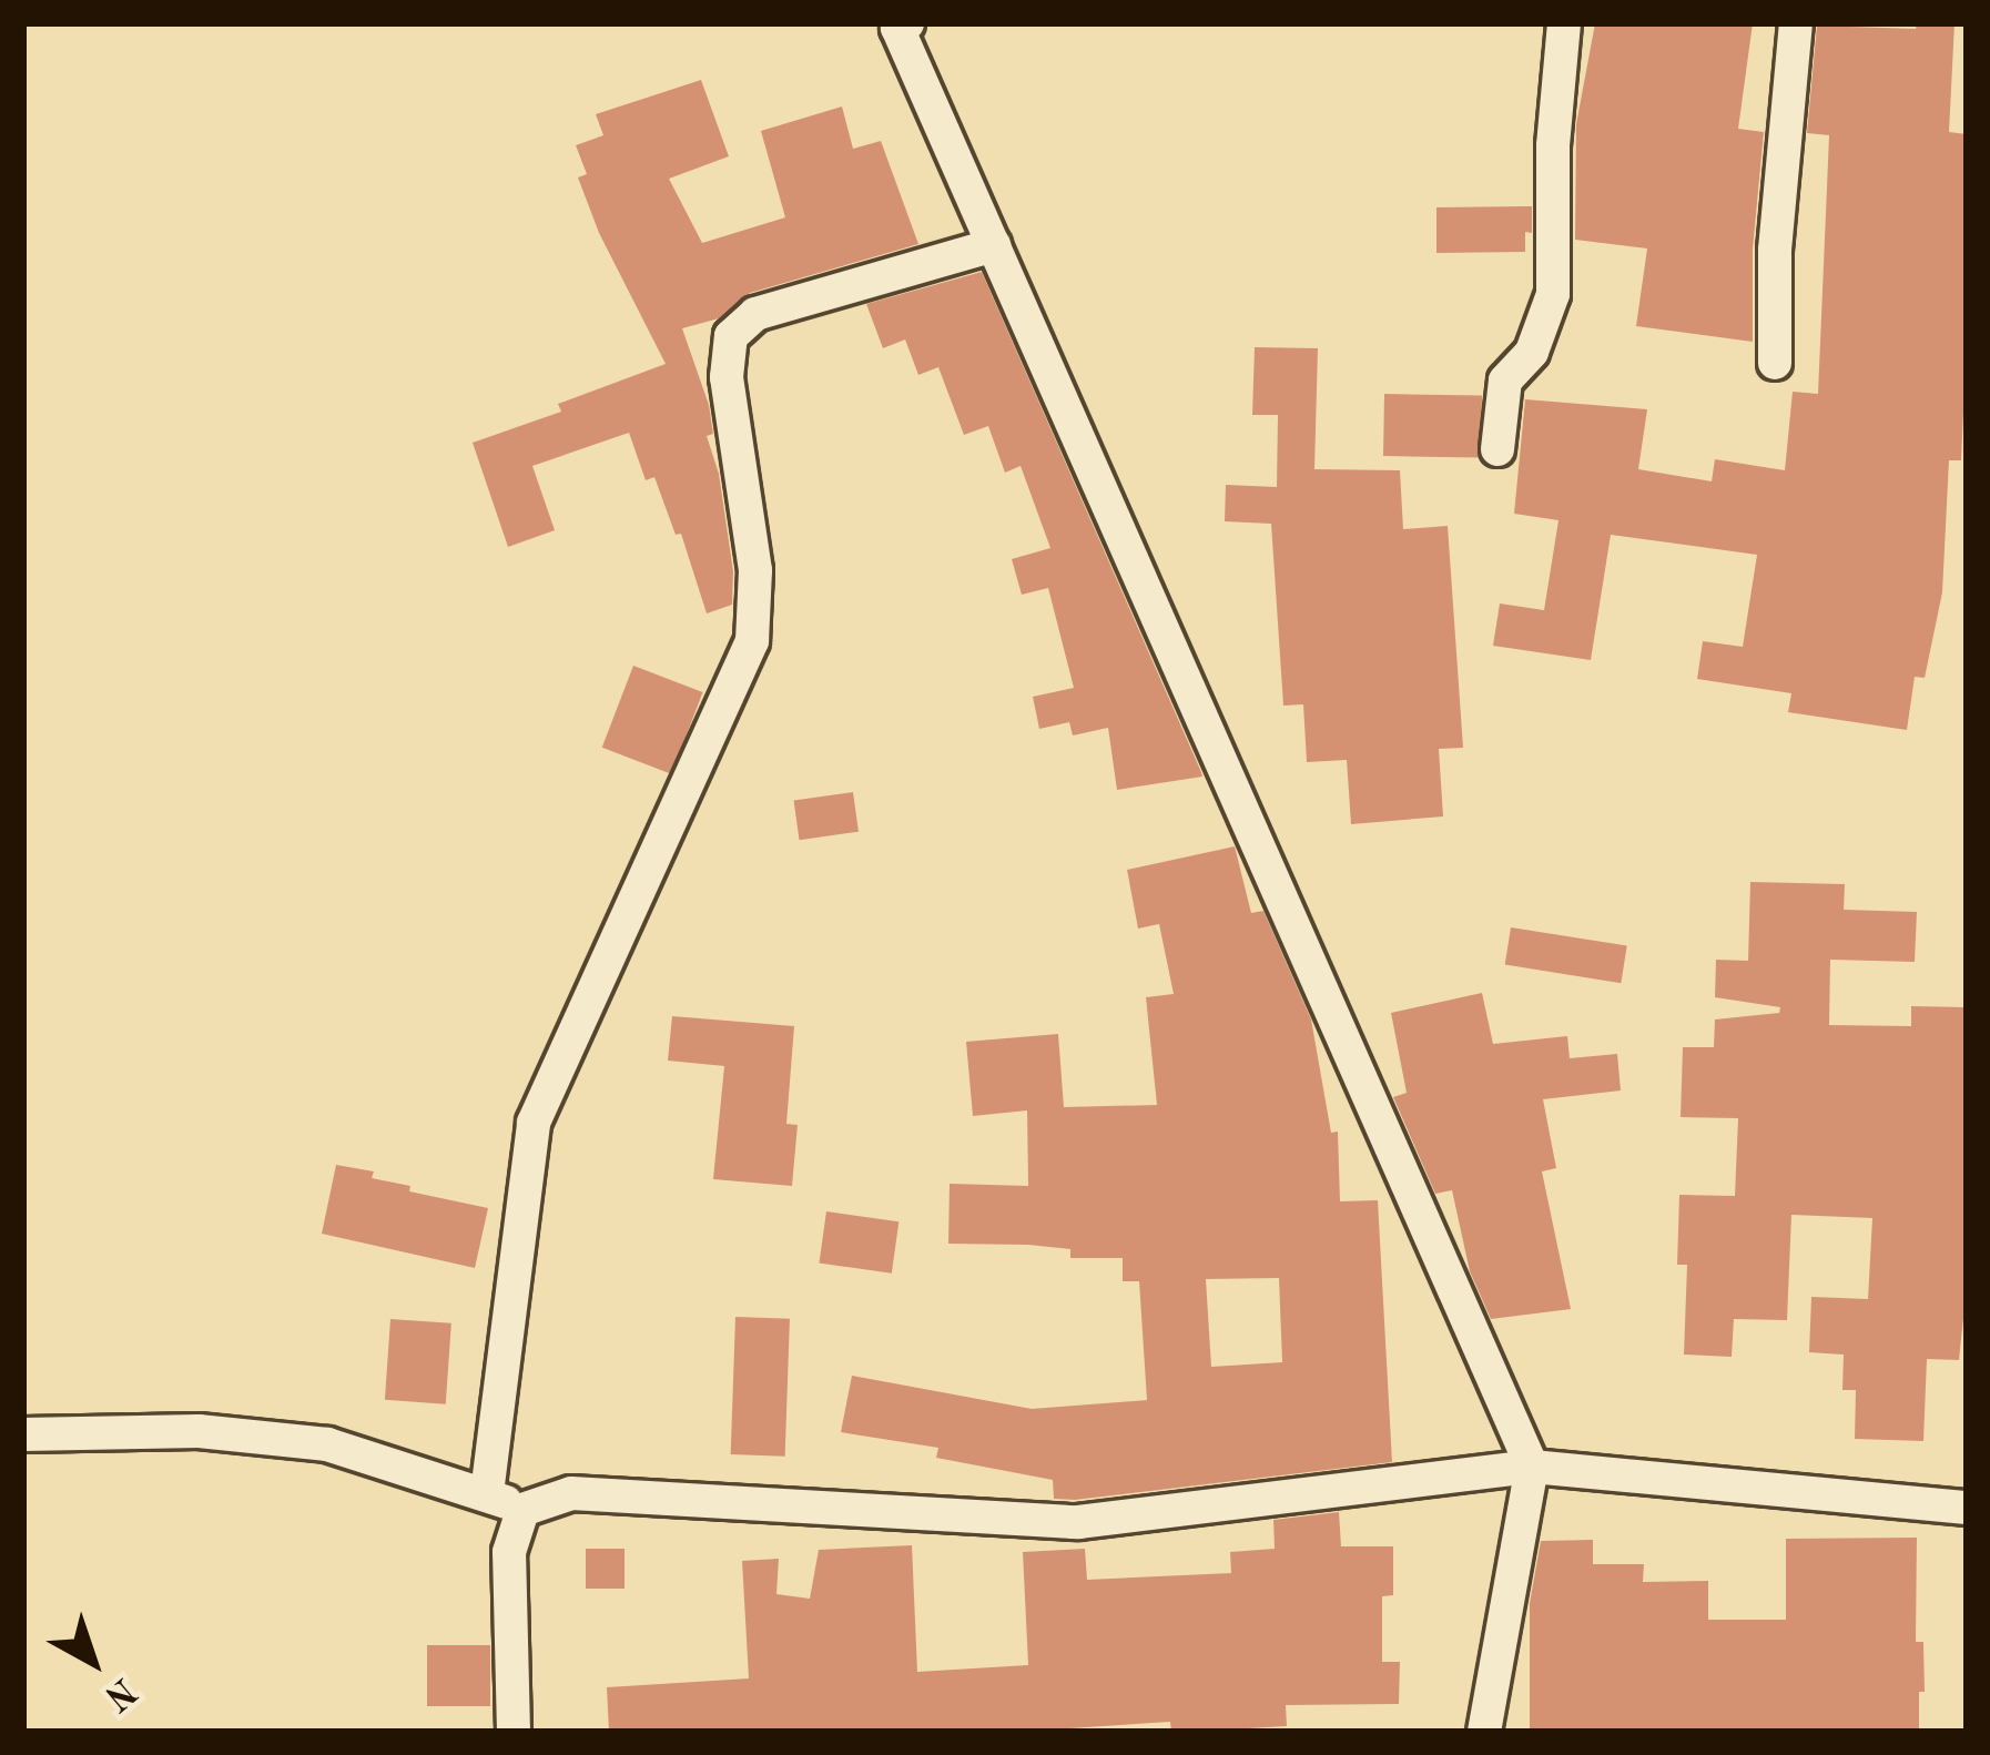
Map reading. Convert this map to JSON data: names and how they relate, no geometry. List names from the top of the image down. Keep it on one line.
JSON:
{"north":"bottom right"}
